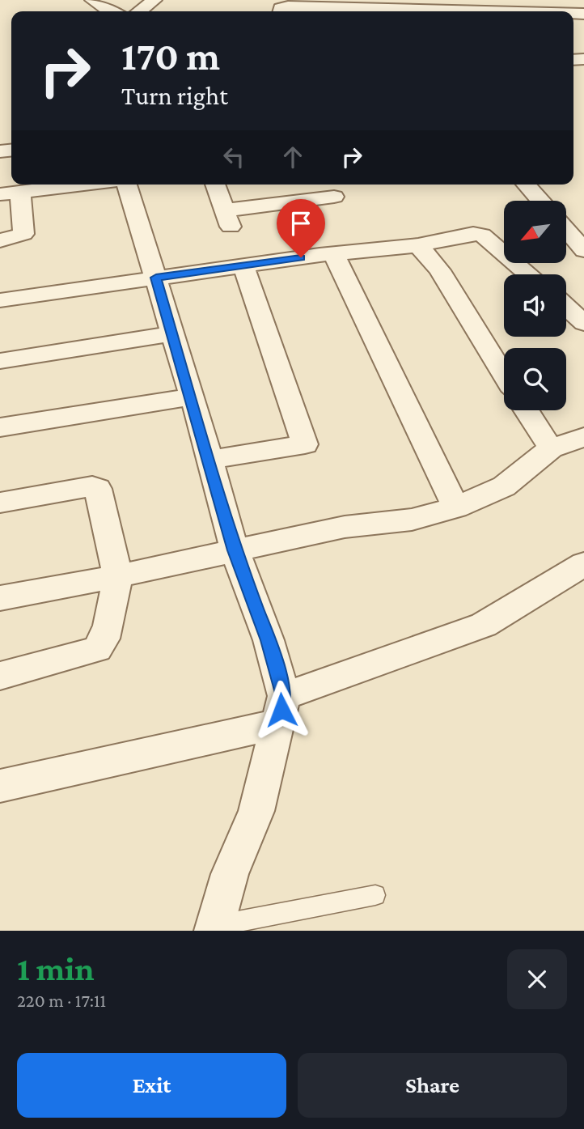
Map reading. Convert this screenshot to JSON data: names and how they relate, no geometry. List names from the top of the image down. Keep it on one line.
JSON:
{"north":"bottom left","page":{"turn":["170 m","Turn right"],"heading":["1 min","220 m · 17:11"],"buttons":["Exit","Share"]}}
